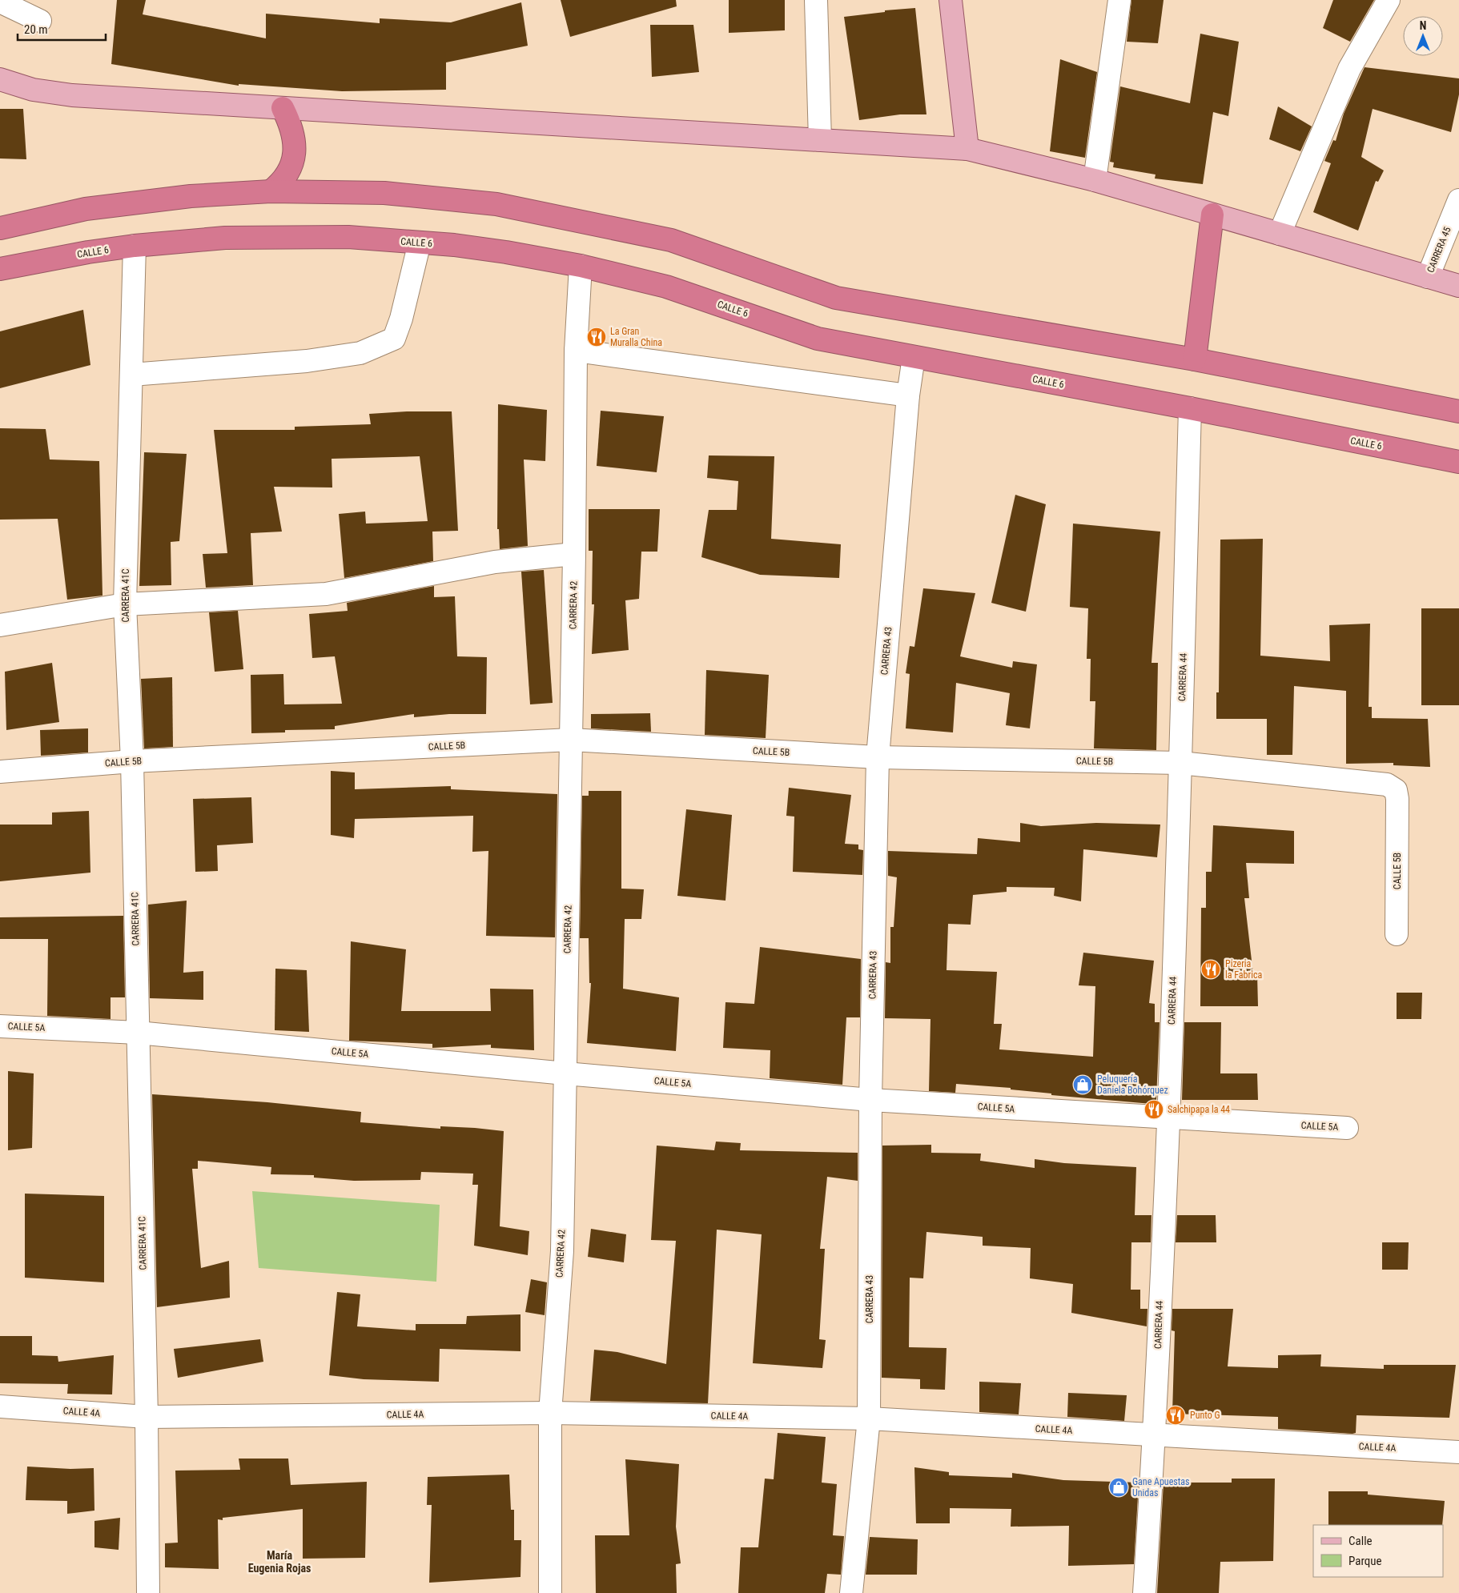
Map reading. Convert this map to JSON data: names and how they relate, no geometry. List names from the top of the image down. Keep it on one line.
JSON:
{"streets":{"highway":["CALLE 6"],"street":["CARRERA 45","CARRERA 41C","CARRERA 42","CARRERA 43","CARRERA 44","CALLE 5B","CALLE 5A","CALLE 4A"]},"crossings":[["CALLE 6","CARRERA 41C"],["CALLE 6","CARRERA 42"],["CALLE 6","CARRERA 43"],["CALLE 6","CARRERA 44"],["CARRERA 41C","CALLE 5B"],["CARRERA 41C","CALLE 5A"],["CARRERA 41C","CALLE 4A"],["CARRERA 42","CALLE 5B"],["CARRERA 42","CALLE 5A"],["CARRERA 42","CALLE 4A"],["CARRERA 43","CALLE 5B"],["CARRERA 43","CALLE 5A"],["CARRERA 43","CALLE 4A"],["CARRERA 44","CALLE 5B"],["CARRERA 44","CALLE 5A"],["CARRERA 44","CALLE 4A"]],"districts":["María Eugenia Rojas"],"places":{"restaurant":["La Gran Muralla China","Pizeria la Fabrica","Salchipapa la 44","Punto G"],"shop":["Peluquería Daniela Bohórquez","Gane Apuestas Unidas"]},"legend":["Calle","Parque"],"scale_bar":"20 m","north":"top"}
